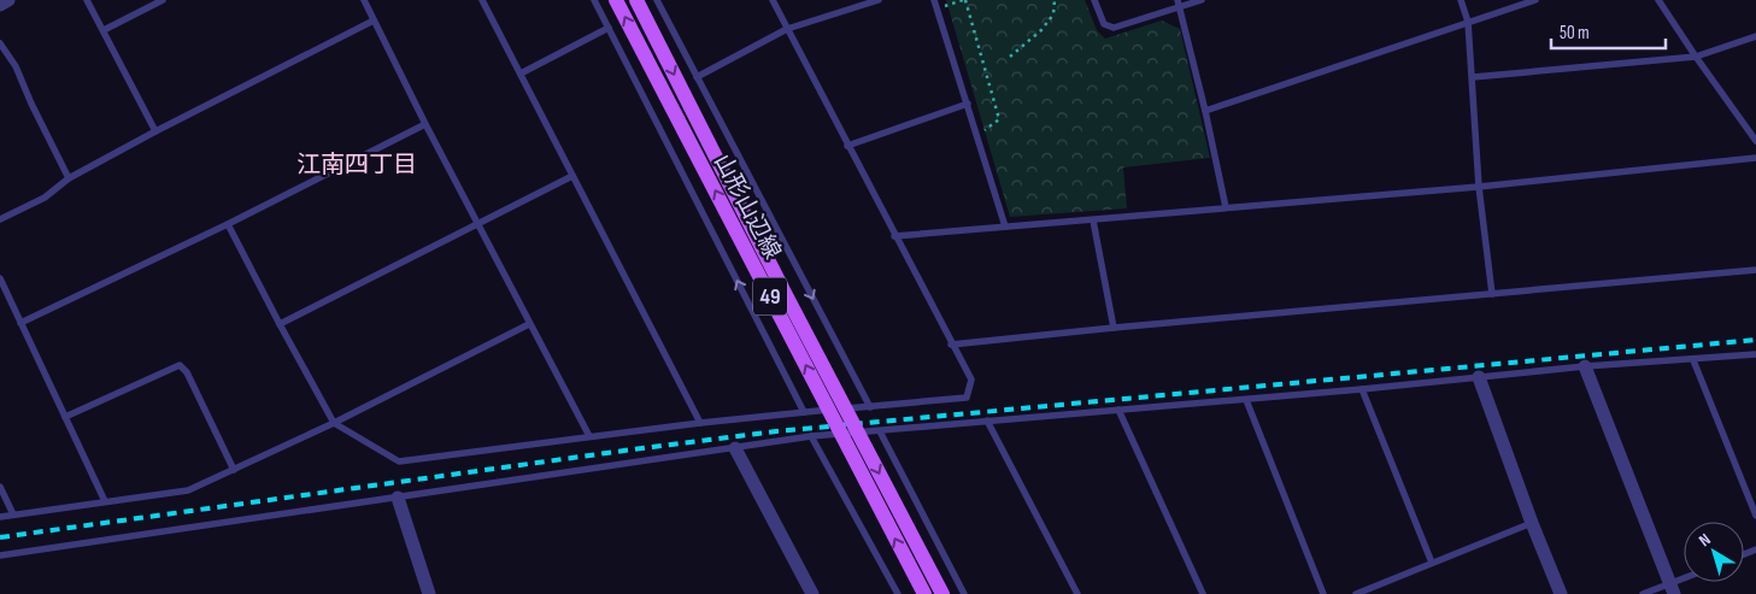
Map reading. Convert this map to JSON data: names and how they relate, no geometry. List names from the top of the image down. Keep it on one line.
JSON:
{"streets":{"main road":["山形山辺線","49"]},"districts":["江南四丁目"],"scale_bar":"50 m","north":"top left"}
